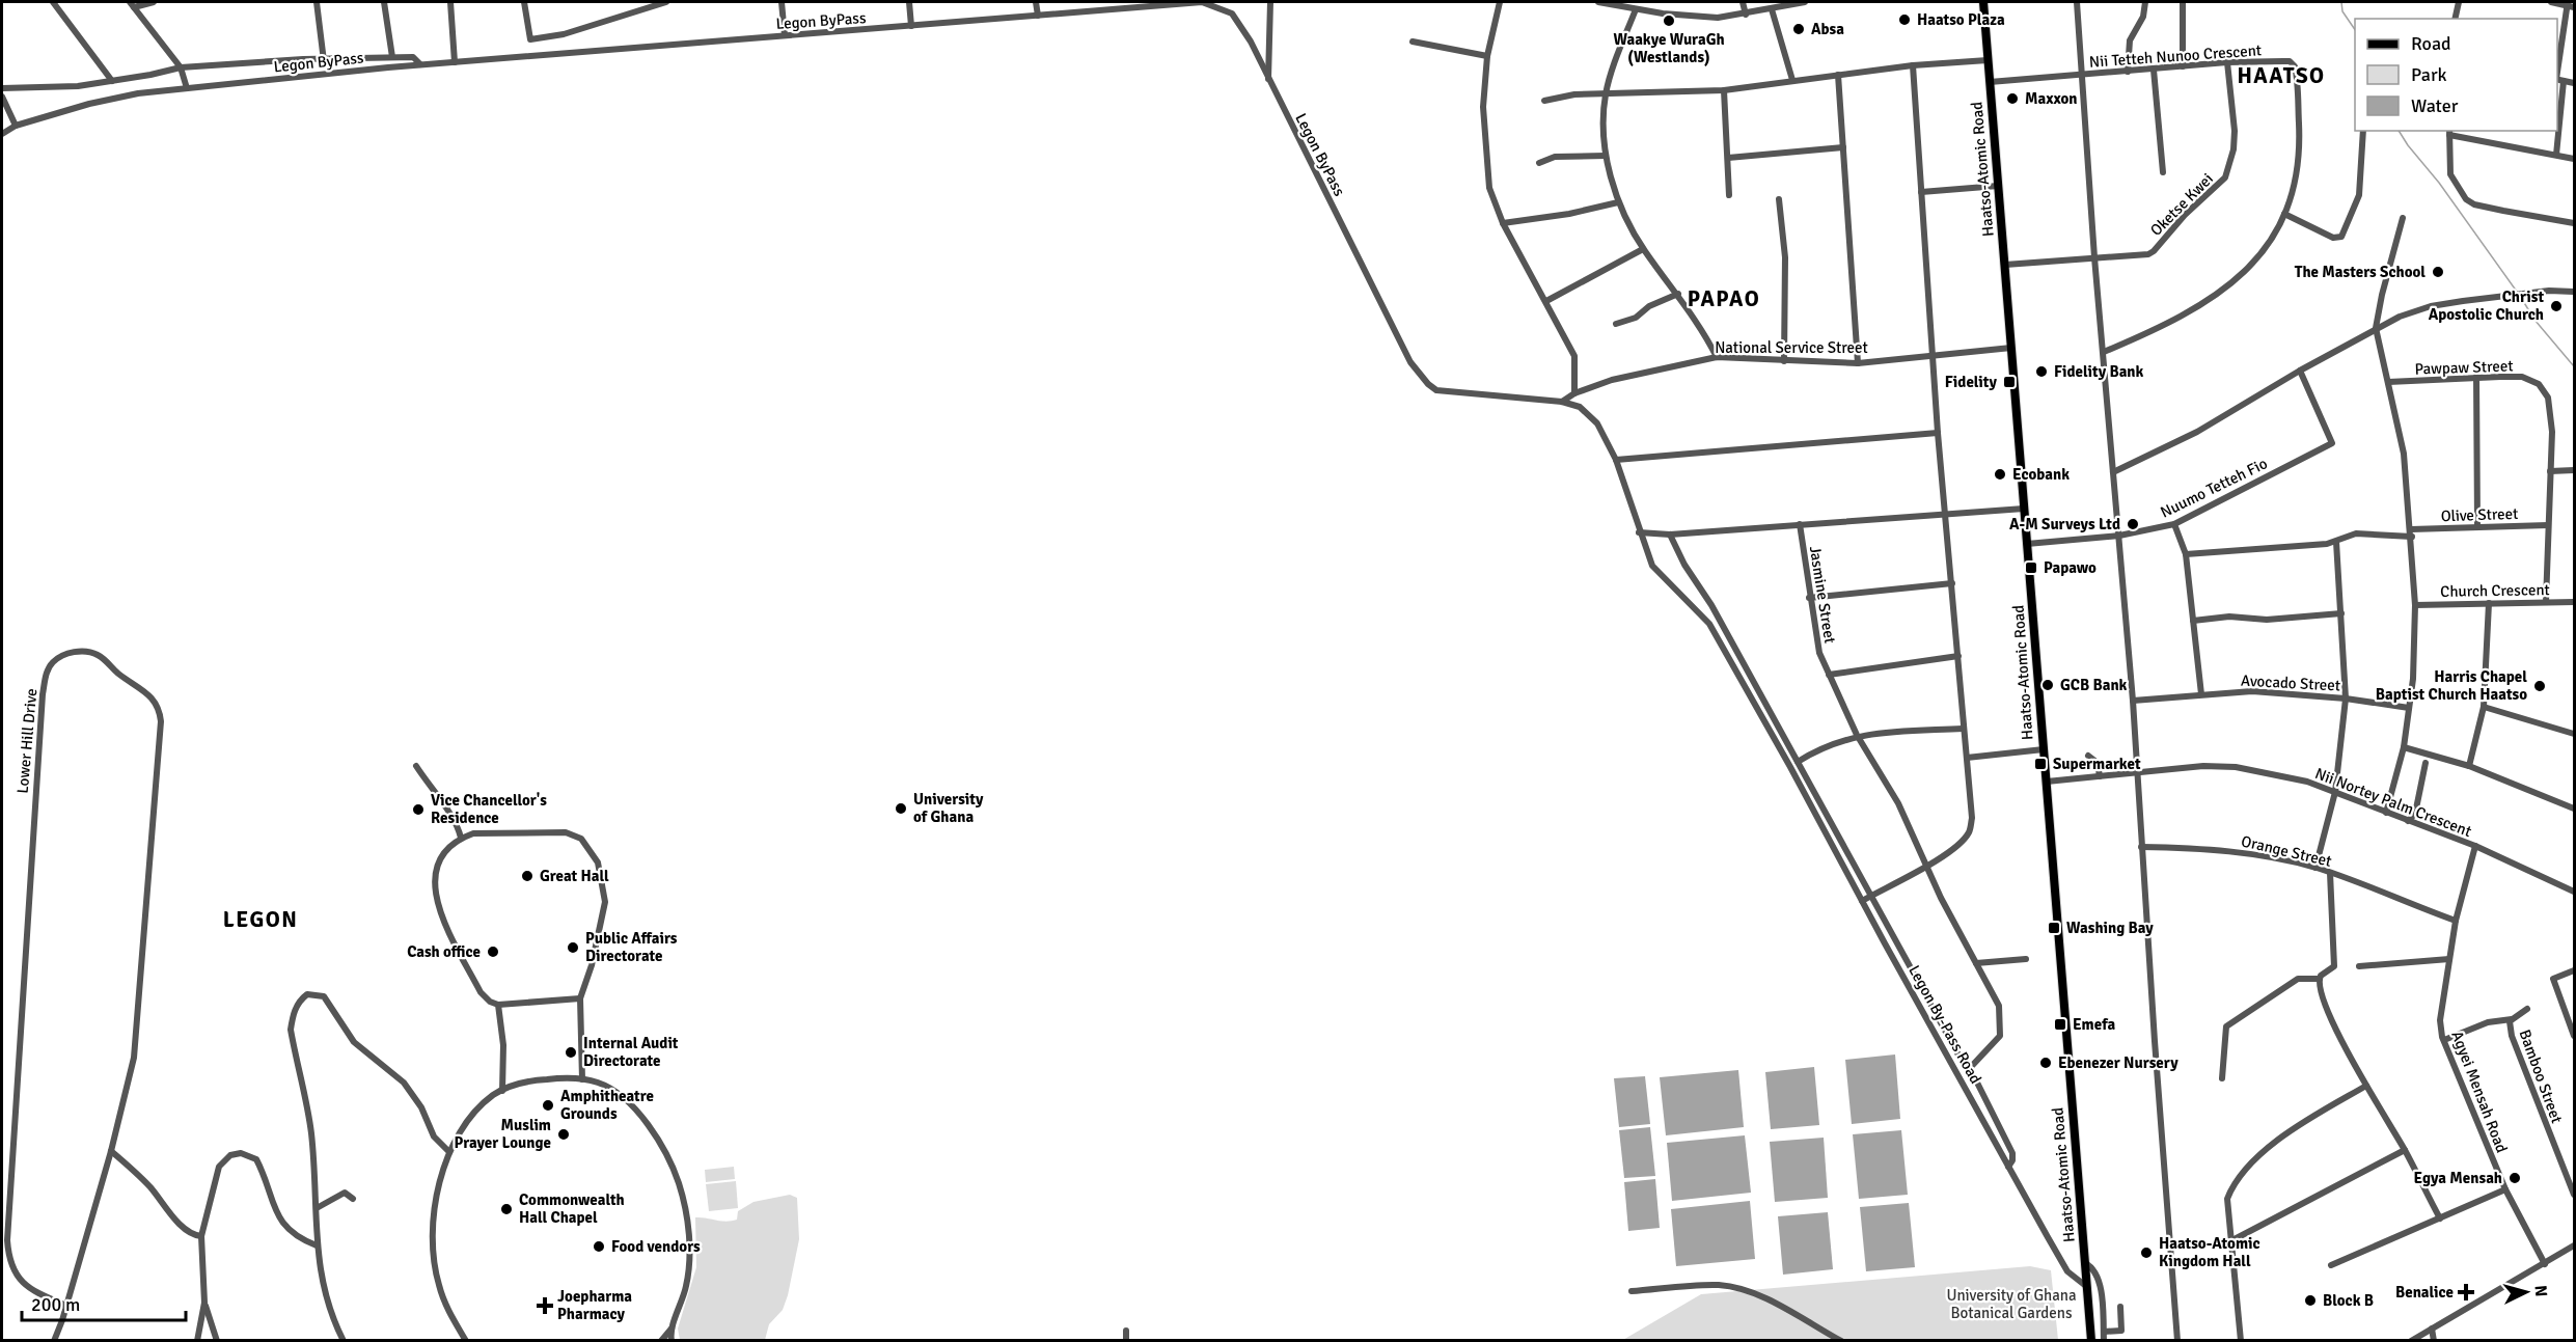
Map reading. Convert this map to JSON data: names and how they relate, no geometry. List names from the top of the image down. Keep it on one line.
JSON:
{"streets":{"main road":["Haatso-Atomic Road"],"street":["Legon ByPass","Nii Tetteh Nunoo Crescent","Oketse Kwei","National Service Street","Pawpaw Street","Nuumo Tetteh Fio","Olive Street","Church Crescent","Jasmine Street","Avocado Street","Lower Hill Drive","Nii Nortey Palm Crescent","Orange Street","Legon By-Pass Road","Bamboo Street","Agyei Mensah Road"]},"crossings":[["Legon ByPass","National Service Street"],["Legon ByPass","Legon By-Pass Road"],["Nii Tetteh Nunoo Crescent","Haatso-Atomic Road"],["Nii Tetteh Nunoo Crescent","Oketse Kwei"],["Haatso-Atomic Road","Oketse Kwei"],["Haatso-Atomic Road","National Service Street"],["Haatso-Atomic Road","Nuumo Tetteh Fio"],["Haatso-Atomic Road","Nii Nortey Palm Crescent"],["Haatso-Atomic Road","Legon By-Pass Road"],["Jasmine Street","Legon By-Pass Road"],["Nii Nortey Palm Crescent","Agyei Mensah Road"],["Orange Street","Agyei Mensah Road"]],"districts":["HAATSO","PAPAO","LEGON"],"parks":["University of Ghana Botanical Gardens"],"places":{"other":["Haatso Plaza","Waakye WuraGh (Westlands)","Absa","Maxxon","The Masters School","Christ Apostolic Church","Fidelity Bank","Ecobank","A-M Surveys Ltd","GCB Bank","Harris Chapel Baptist Church Haatso","University of Ghana","Vice Chancellor's Residence","Great Hall","Public Affairs Directorate","Cash office","Internal Audit Directorate","Ebenezer Nursery","Amphitheatre Grounds","Muslim Prayer Lounge","Egya Mensah","Commonwealth Hall Chapel","Food vendors","Haatso-Atomic Kingdom Hall","Block B"],"transit":["Fidelity","Papawo","Supermarket","Washing Bay","Emefa"],"health":["Benalice","Joepharma Pharmacy"]},"legend":["Road","Park","Water"],"scale_bar":"200 m","north":"right"}
